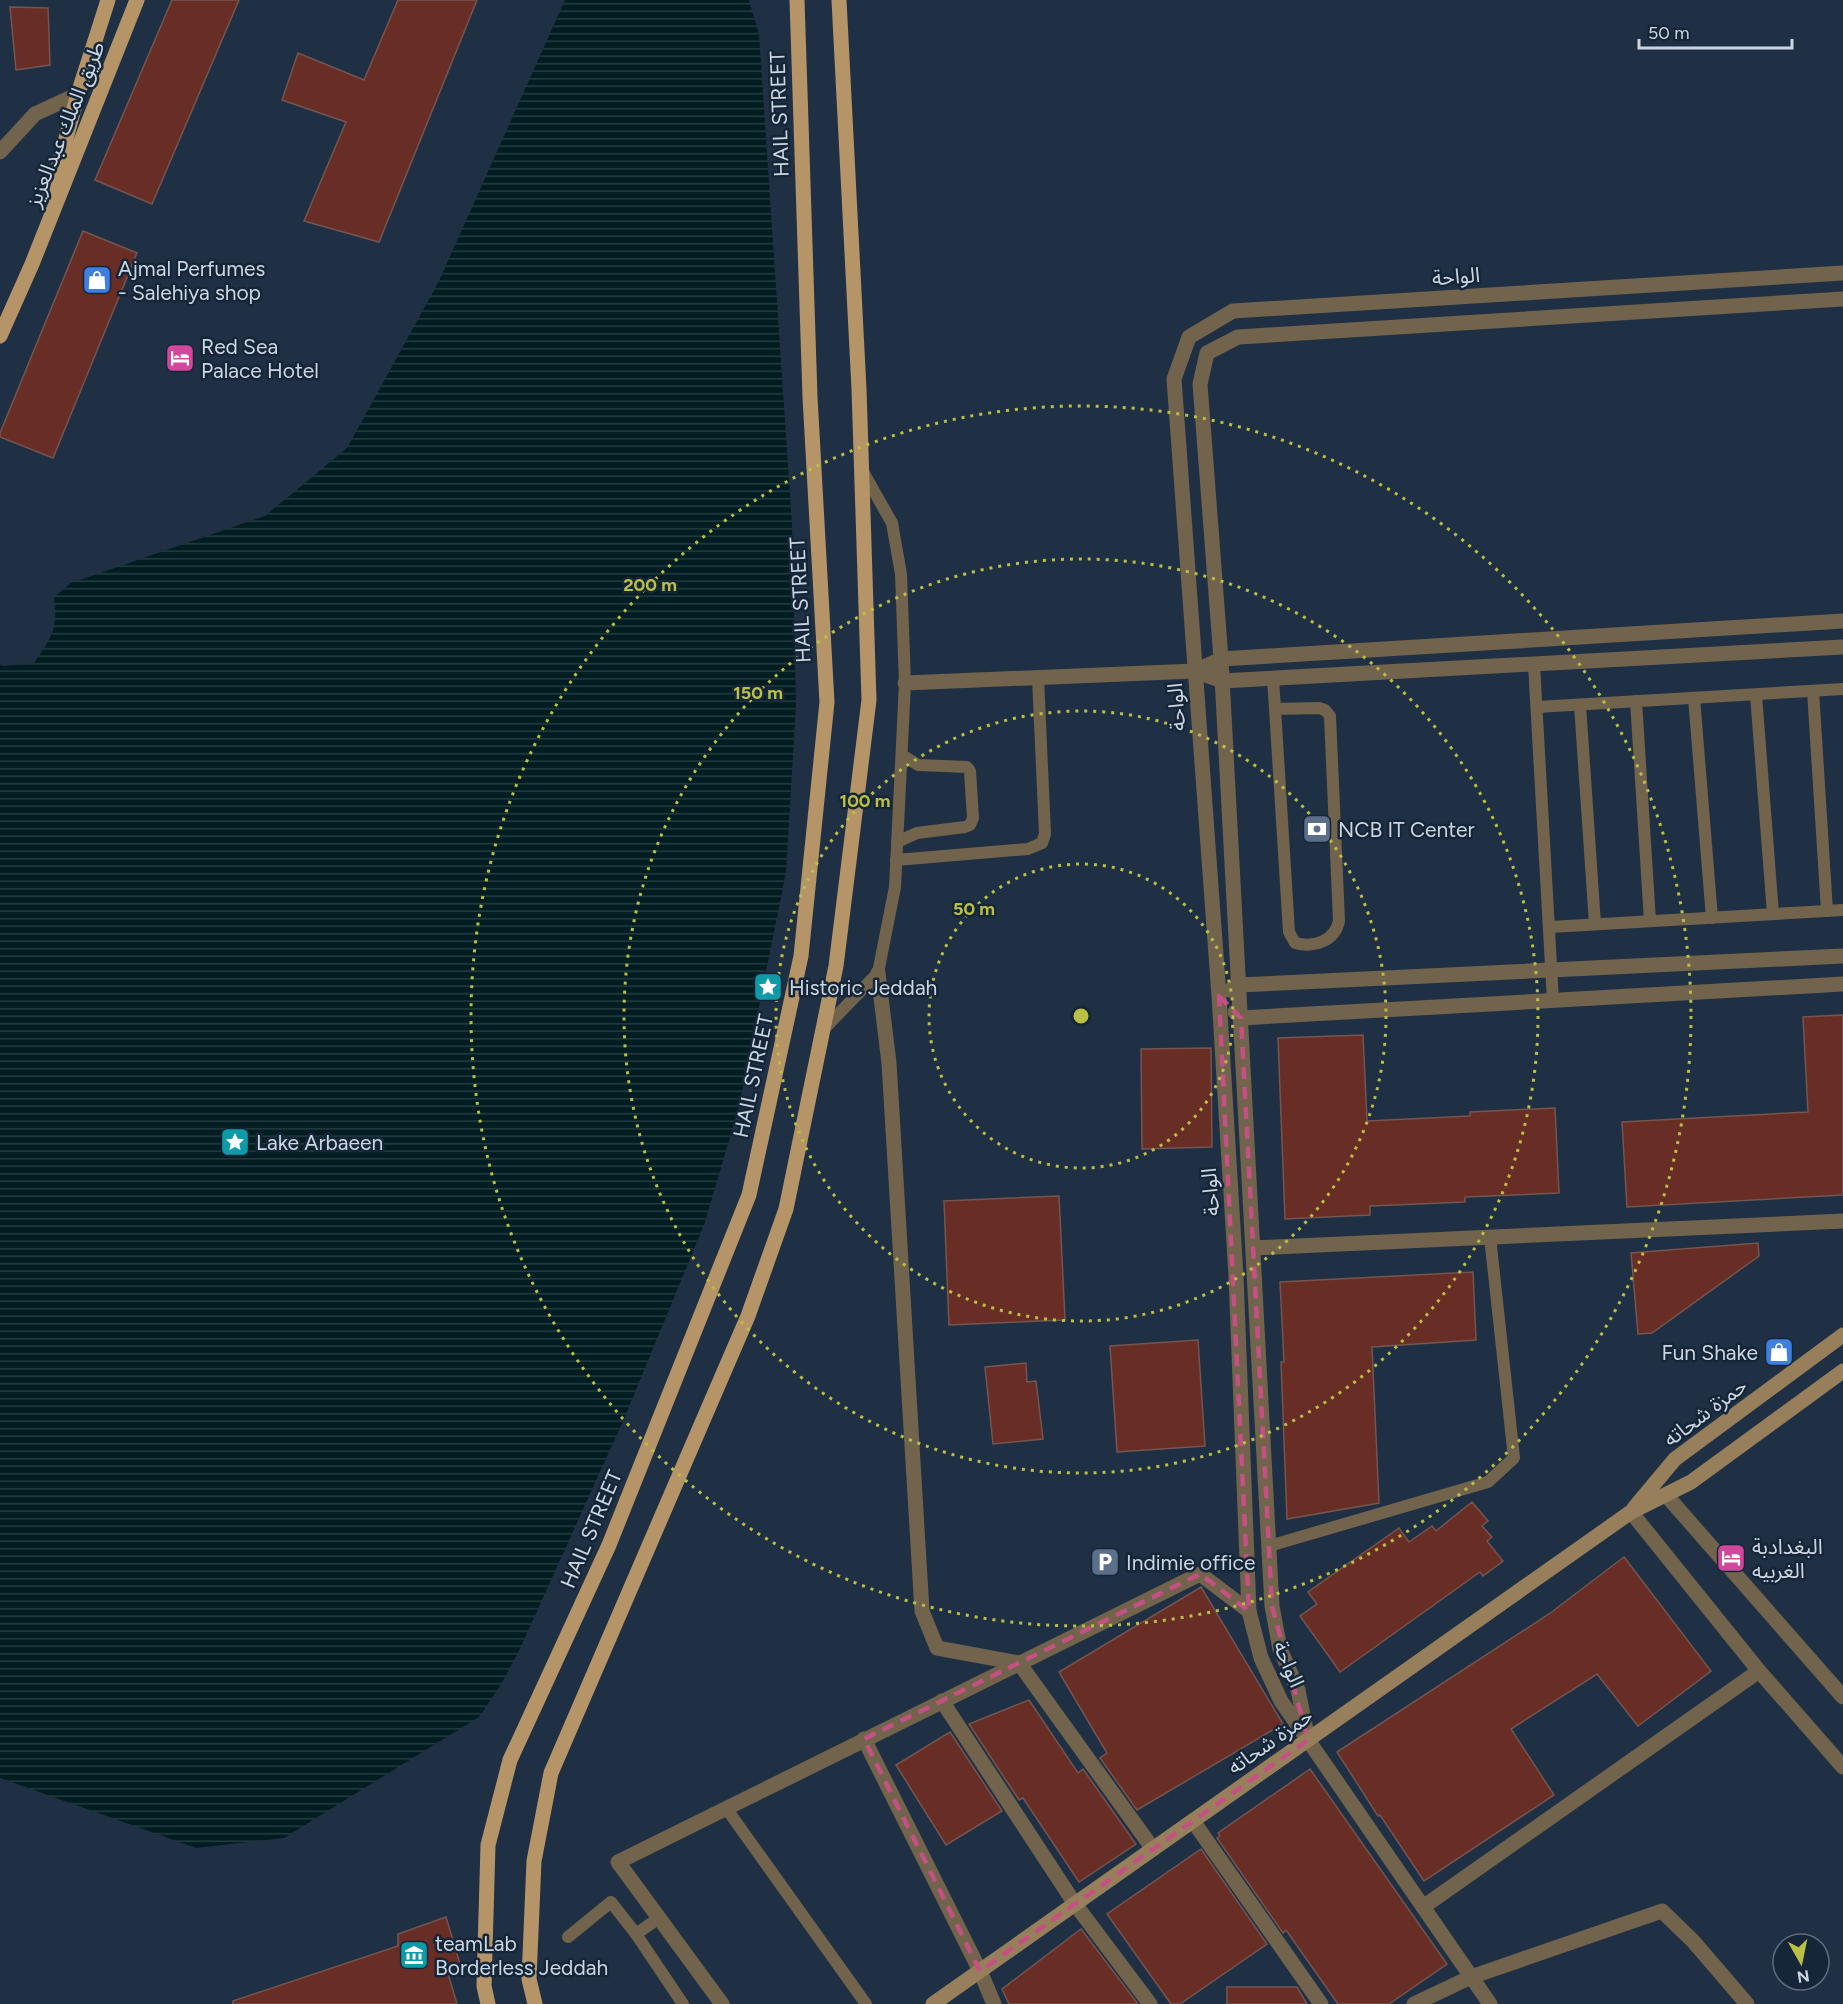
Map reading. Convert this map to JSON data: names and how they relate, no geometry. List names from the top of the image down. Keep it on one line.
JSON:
{"streets":{"main road":["HAIL STREET","طريق الملك عبدالعزيز","حمزة شحاته"],"street":["الواحة"]},"crossings":[["الواحة","حمزة شحاته"]],"places":{"shop":["Ajmal Perfumes - Salehiya shop","Fun Shake"],"hotel":["Red Sea Palace Hotel","البغدادبة الغربيه"],"bank":["NCB IT Center"],"place":["Historic Jeddah","Lake Arbaeen"],"parking":["Indimie office"],"museum":["teamLab Borderless Jeddah"]},"scale_bar":"50 m","north":"bottom","rings":["200 m","150 m","100 m","50 m"]}
